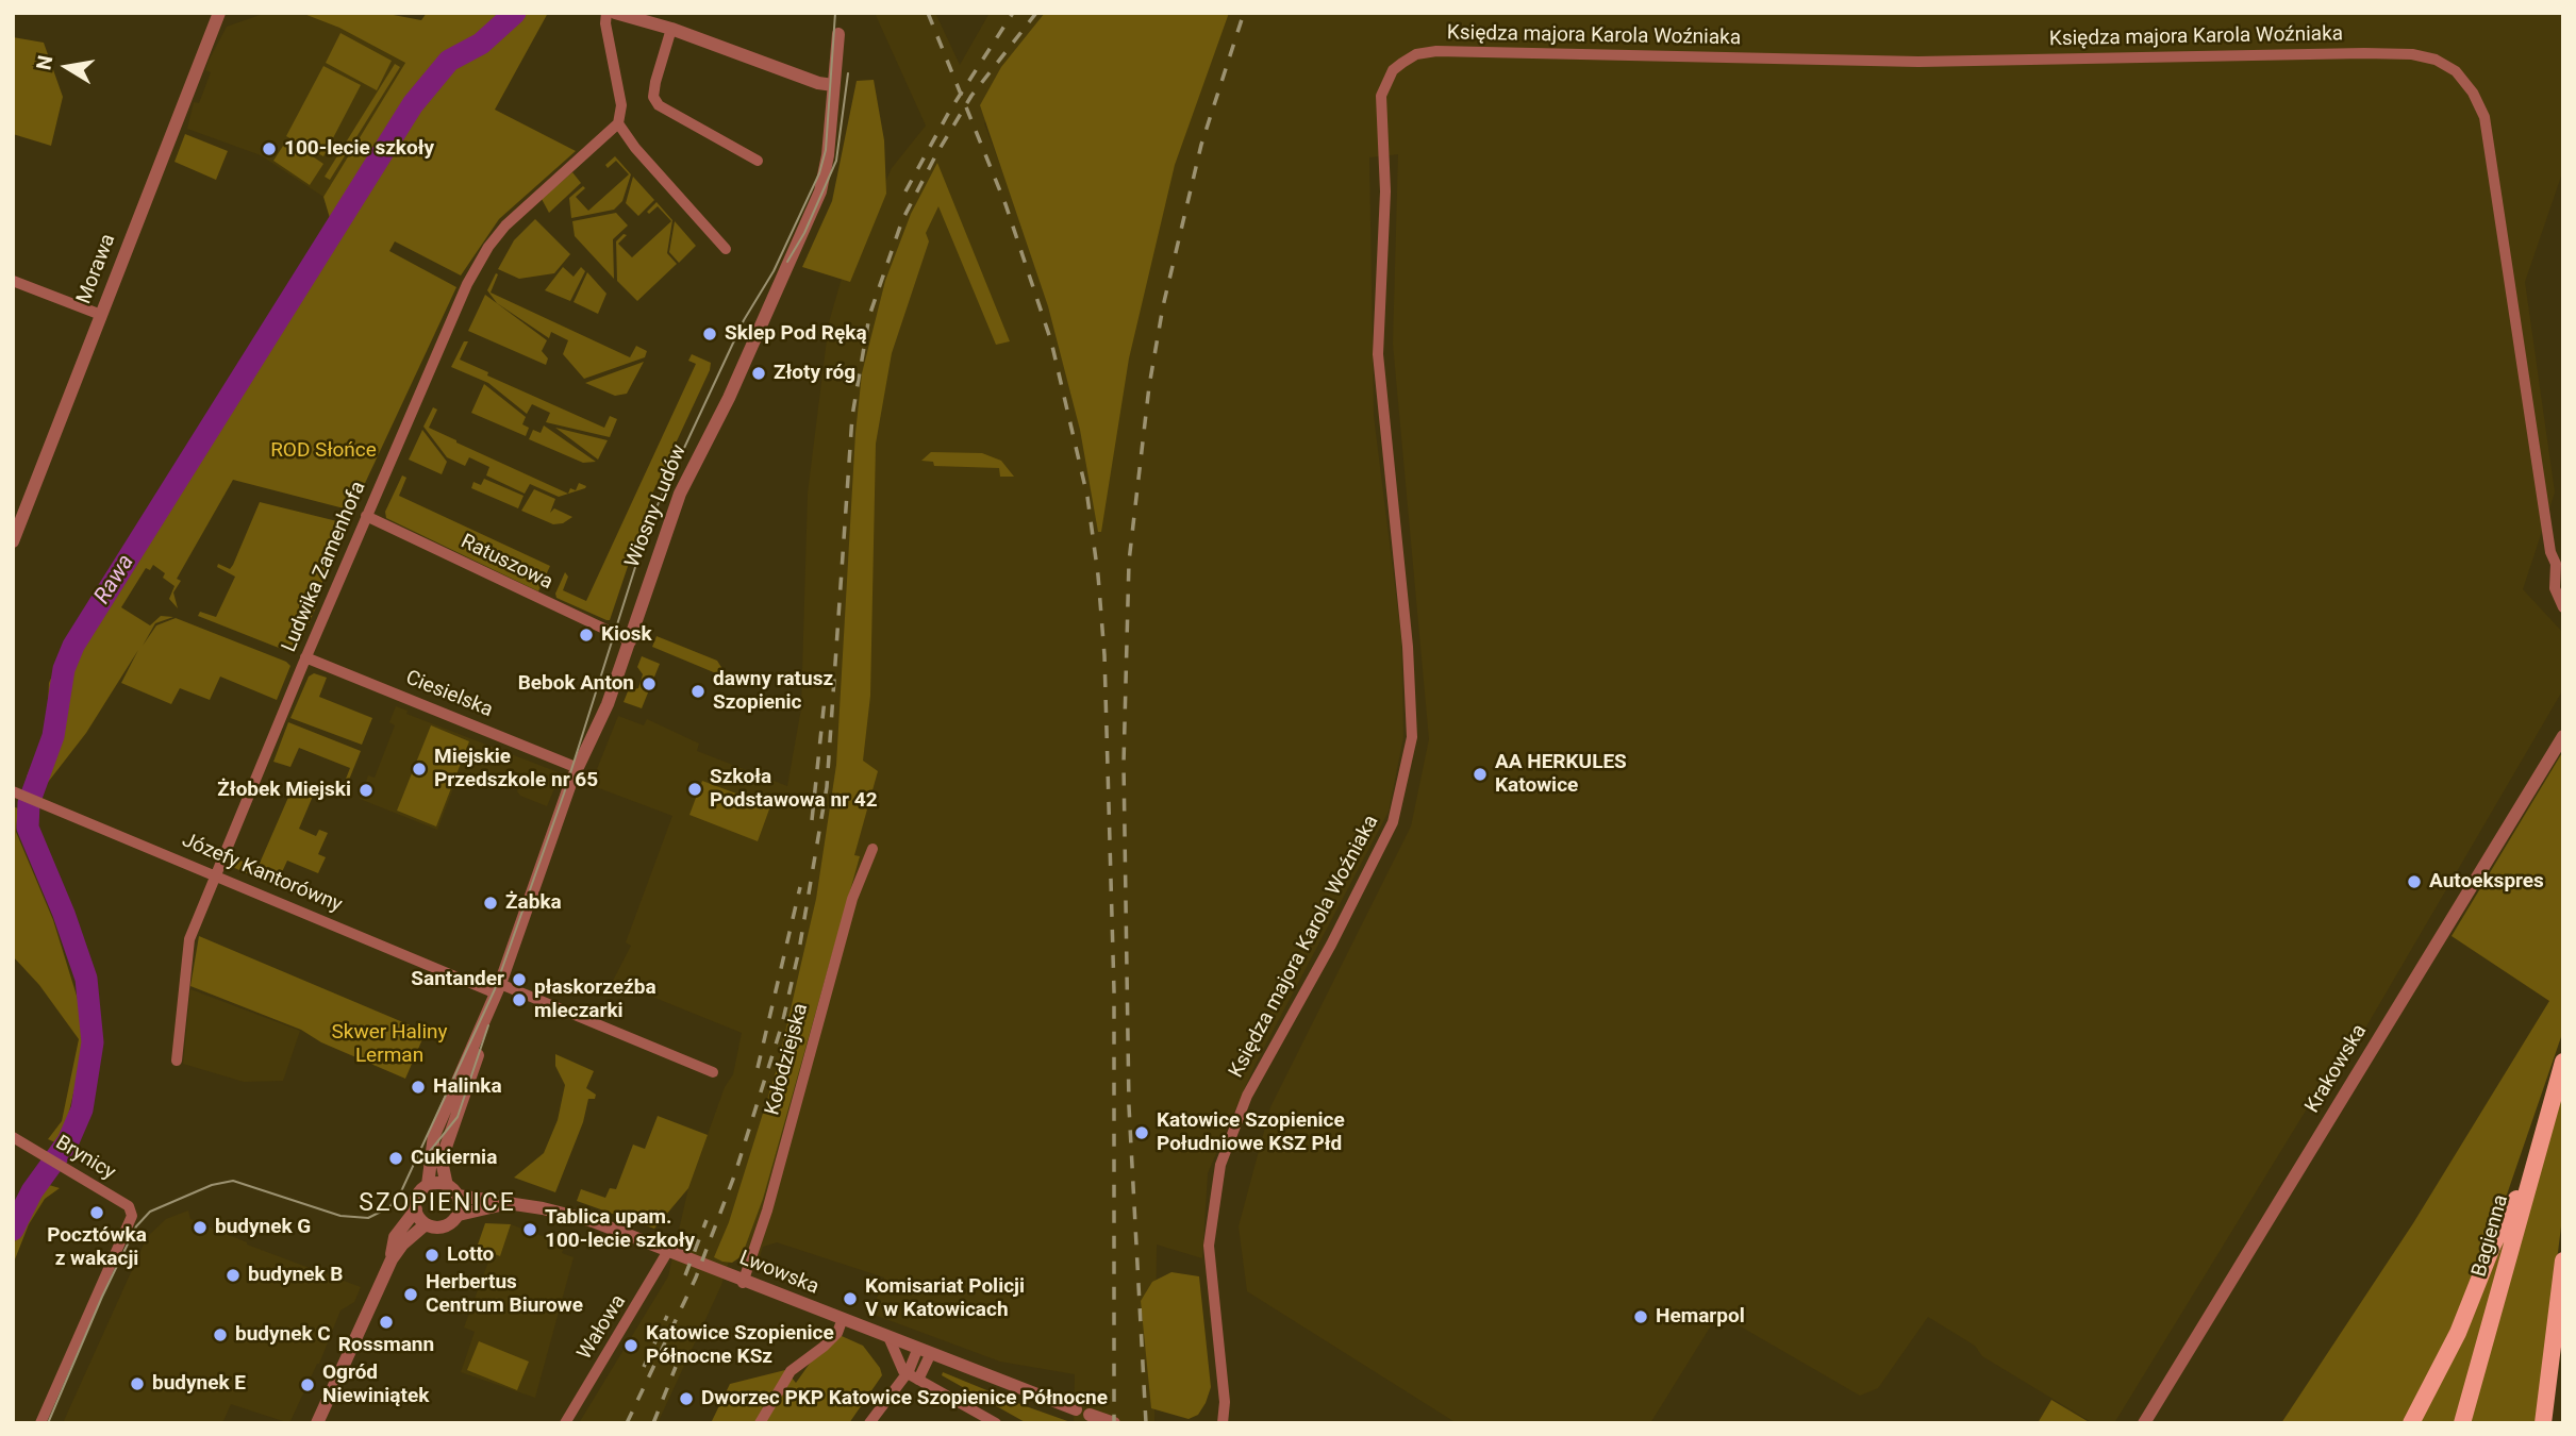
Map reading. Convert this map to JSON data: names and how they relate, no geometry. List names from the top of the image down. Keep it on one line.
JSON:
{"streets":{"main road":["Bagienna"],"street":["Księdza majora Karola Woźniaka","Morawa","Wiosny Ludów","Ratuszowa","Ludwika Zamenhofa","Ciesielska","Józefy Kantorówny","Kołodziejska","Krakowska","Brynicy","Lwowska","Wałowa"]},"crossings":[["Wiosny Ludów","Ratuszowa"],["Wiosny Ludów","Ciesielska"],["Wiosny Ludów","Józefy Kantorówny"],["Wiosny Ludów","Lwowska"],["Ratuszowa","Ludwika Zamenhofa"],["Ludwika Zamenhofa","Ciesielska"],["Ludwika Zamenhofa","Józefy Kantorówny"],["Kołodziejska","Lwowska"],["Lwowska","Wałowa"]],"districts":["SZOPIENICE"],"water":["Rawa"],"parks":["ROD Słońce","Skwer Haliny Lerman"],"places":["100-lecie szkoły","Sklep Pod Ręką","Złoty róg","Kiosk","Bebok Anton","dawny ratusz Szopienic","Miejskie Przedszkole nr 65","AA HERKULES Katowice","Szkoła Podstawowa nr 42","Żłobek Miejski","Autoekspres","Żabka","Santander","płaskorzeźba mleczarki","Halinka","Katowice Szopienice Południowe KSZ Płd","Cukiernia","Pocztówka z wakacji","budynek G","Tablica upam. 100-lecie szkoły","Lotto","budynek B","Herbertus Centrum Biurowe","Komisariat Policji V w Katowicach","Hemarpol","Rossmann","budynek C","Katowice Szopienice Północne KSz","budynek E","Ogród Niewiniątek","Dworzec PKP Katowice Szopienice Północne"],"north":"left"}
